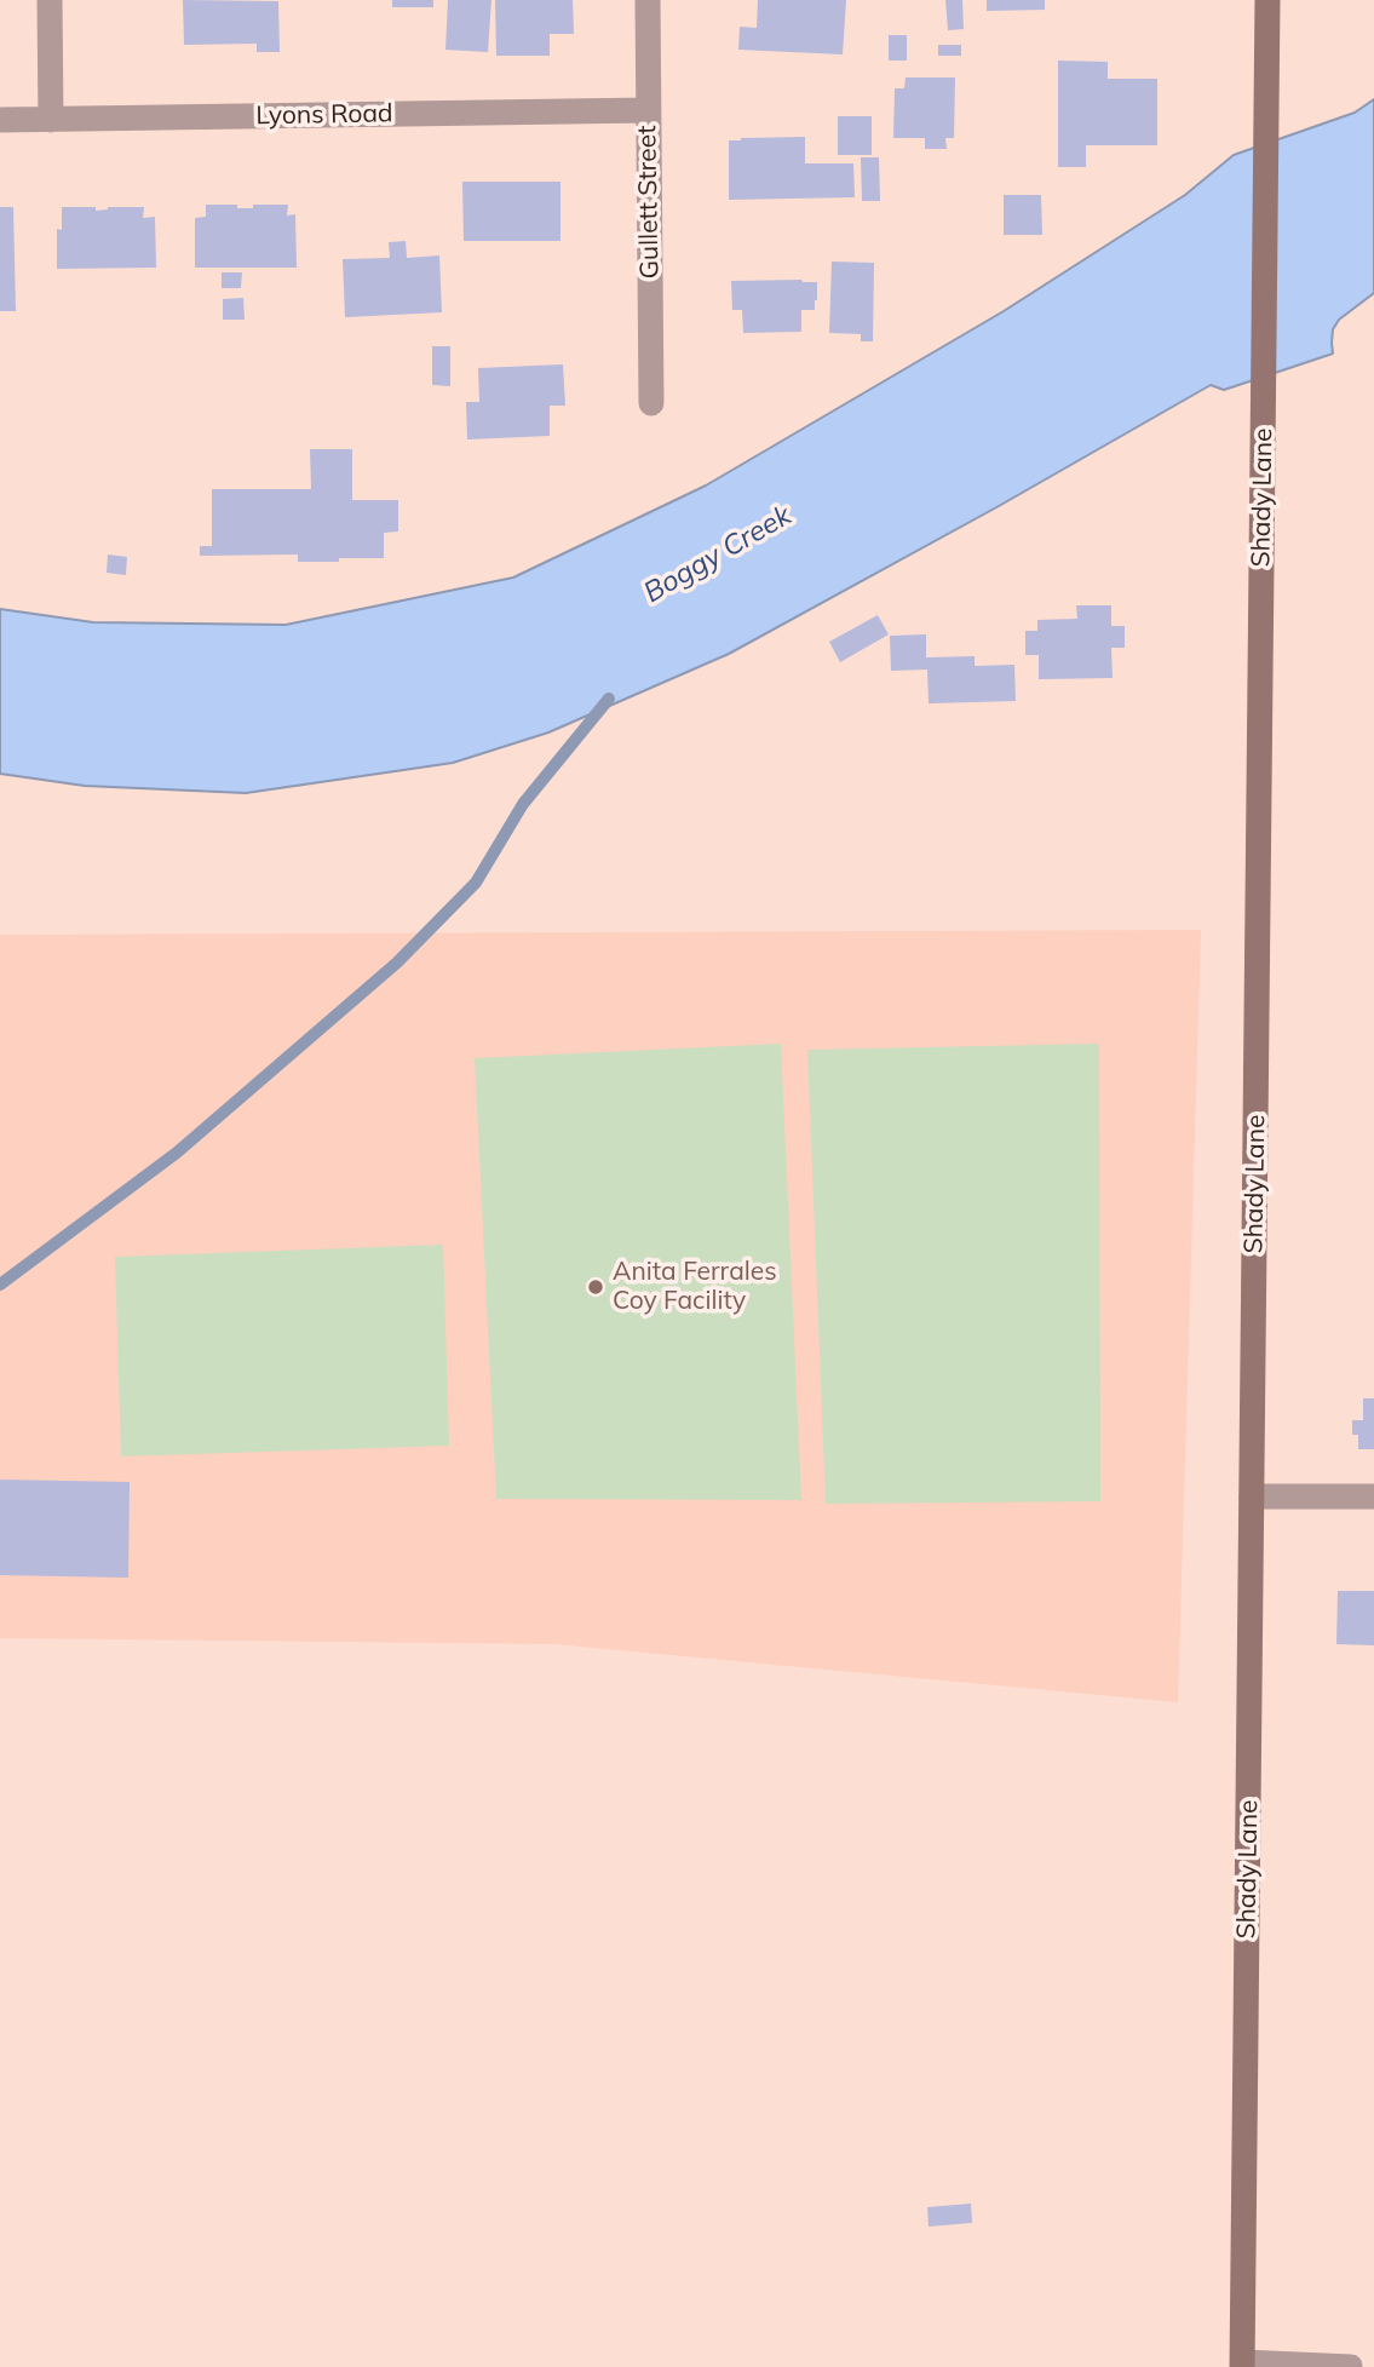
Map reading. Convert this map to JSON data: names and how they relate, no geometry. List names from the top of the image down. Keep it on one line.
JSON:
{"streets":{"street":["Lyons Road","Gullett Street","Shady Lane"]},"crossings":[["Lyons Road","Gullett Street"]],"water":["Boggy Creek"],"places":["Anita Ferrales Coy Facility"]}
